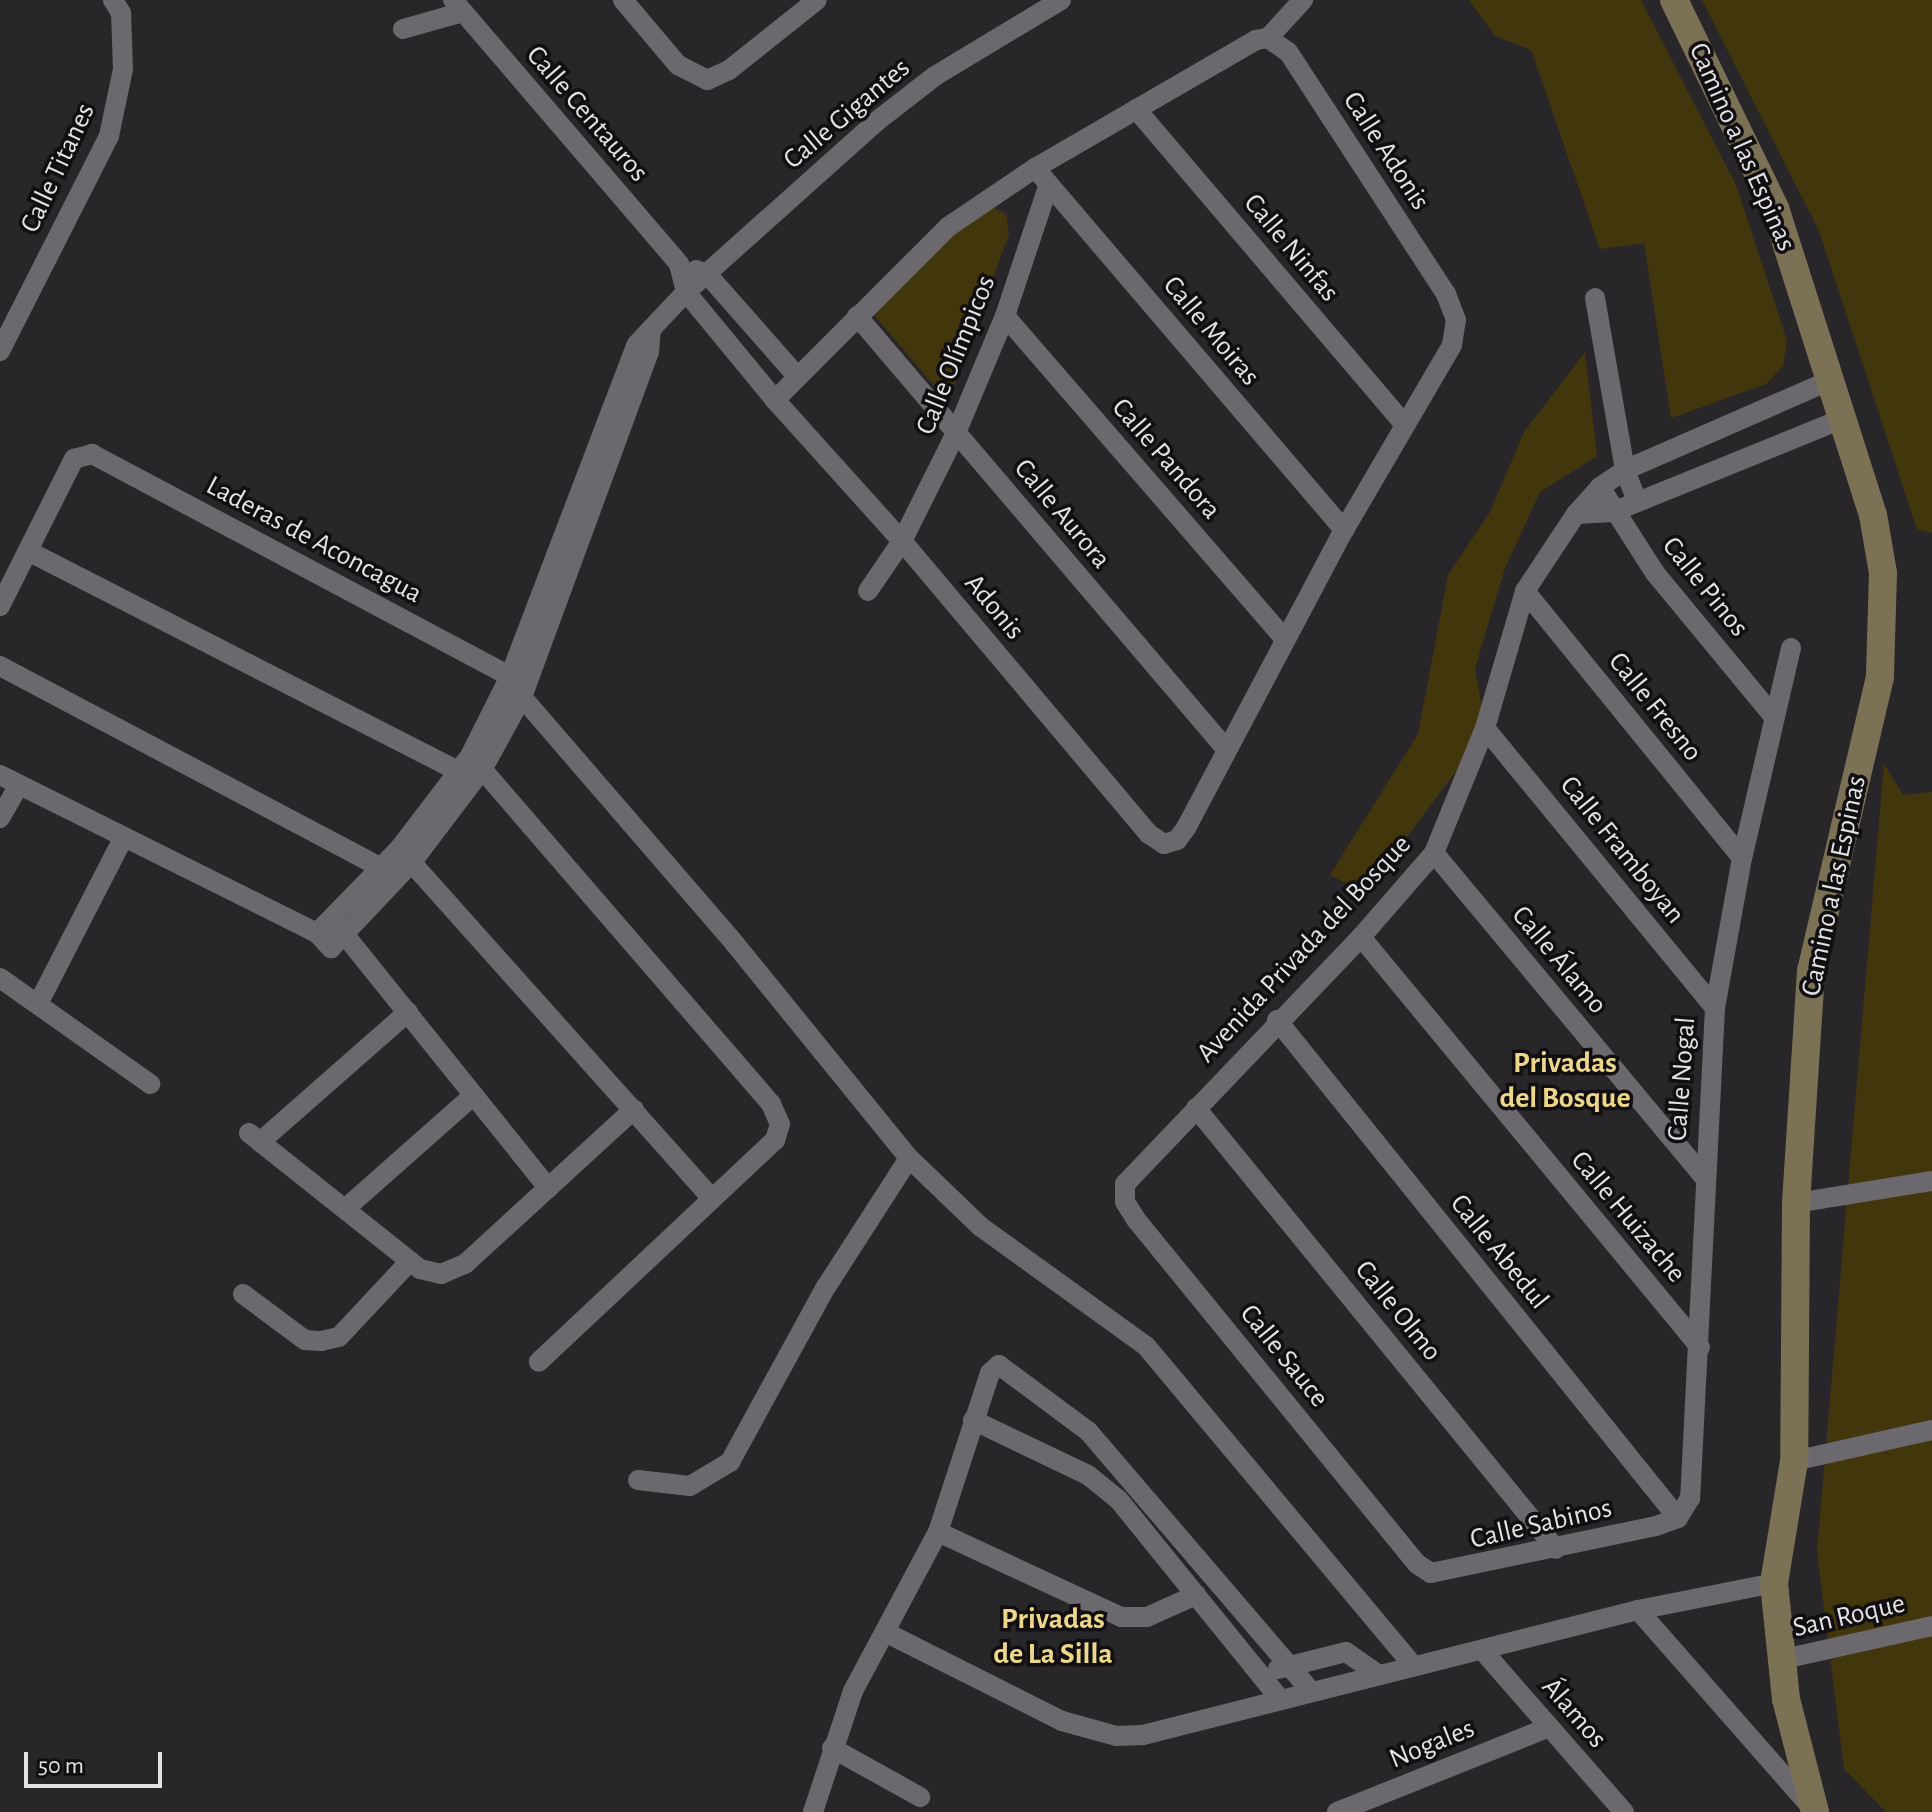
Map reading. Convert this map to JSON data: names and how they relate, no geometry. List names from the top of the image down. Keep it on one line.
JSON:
{"streets":{"street":["Calle Centauros","Calle Gigantes","Camino a las Espinas","Calle Adonis","Calle Titanes","Calle Ninfas","Calle Moiras","Calle Olímpicos","Calle Pandora","Calle Aurora","Laderas de Aconcagua","Calle Pinos","Adonis","Calle Fresno","Calle Framboyan","Avenida Privada del Bosque","Calle Álamo","Calle Nogal","Calle Huizache","Calle Abedul","Calle Olmo","Calle Sauce","Calle Sabinos","San Roque","Álamos","Nogales"]},"crossings":[["Calle Centauros","Calle Gigantes"],["Calle Centauros","Adonis"],["Calle Gigantes","Laderas de Aconcagua"],["Camino a las Espinas","Avenida Privada del Bosque"],["Camino a las Espinas","San Roque"],["Calle Adonis","Calle Ninfas"],["Calle Adonis","Calle Moiras"],["Calle Adonis","Calle Pandora"],["Calle Adonis","Calle Aurora"],["Calle Adonis","Adonis"],["Calle Moiras","Calle Olímpicos"],["Calle Olímpicos","Calle Pandora"],["Calle Olímpicos","Calle Aurora"],["Calle Olímpicos","Adonis"],["Calle Pinos","Avenida Privada del Bosque"],["Calle Pinos","Calle Nogal"],["Calle Fresno","Avenida Privada del Bosque"],["Calle Fresno","Calle Nogal"],["Calle Framboyan","Avenida Privada del Bosque"],["Calle Framboyan","Calle Nogal"],["Avenida Privada del Bosque","Calle Álamo"],["Avenida Privada del Bosque","Calle Huizache"],["Avenida Privada del Bosque","Calle Abedul"],["Avenida Privada del Bosque","Calle Olmo"],["Avenida Privada del Bosque","Calle Sauce"],["Calle Álamo","Calle Nogal"],["Calle Nogal","Calle Huizache"],["Calle Nogal","Calle Abedul"],["Calle Nogal","Calle Sabinos"],["Calle Abedul","Calle Sabinos"],["Calle Olmo","Calle Sabinos"],["Calle Sauce","Calle Sabinos"],["Álamos","Nogales"]],"districts":["Privadas del Bosque","Privadas de La Silla"],"scale_bar":"50 m"}
